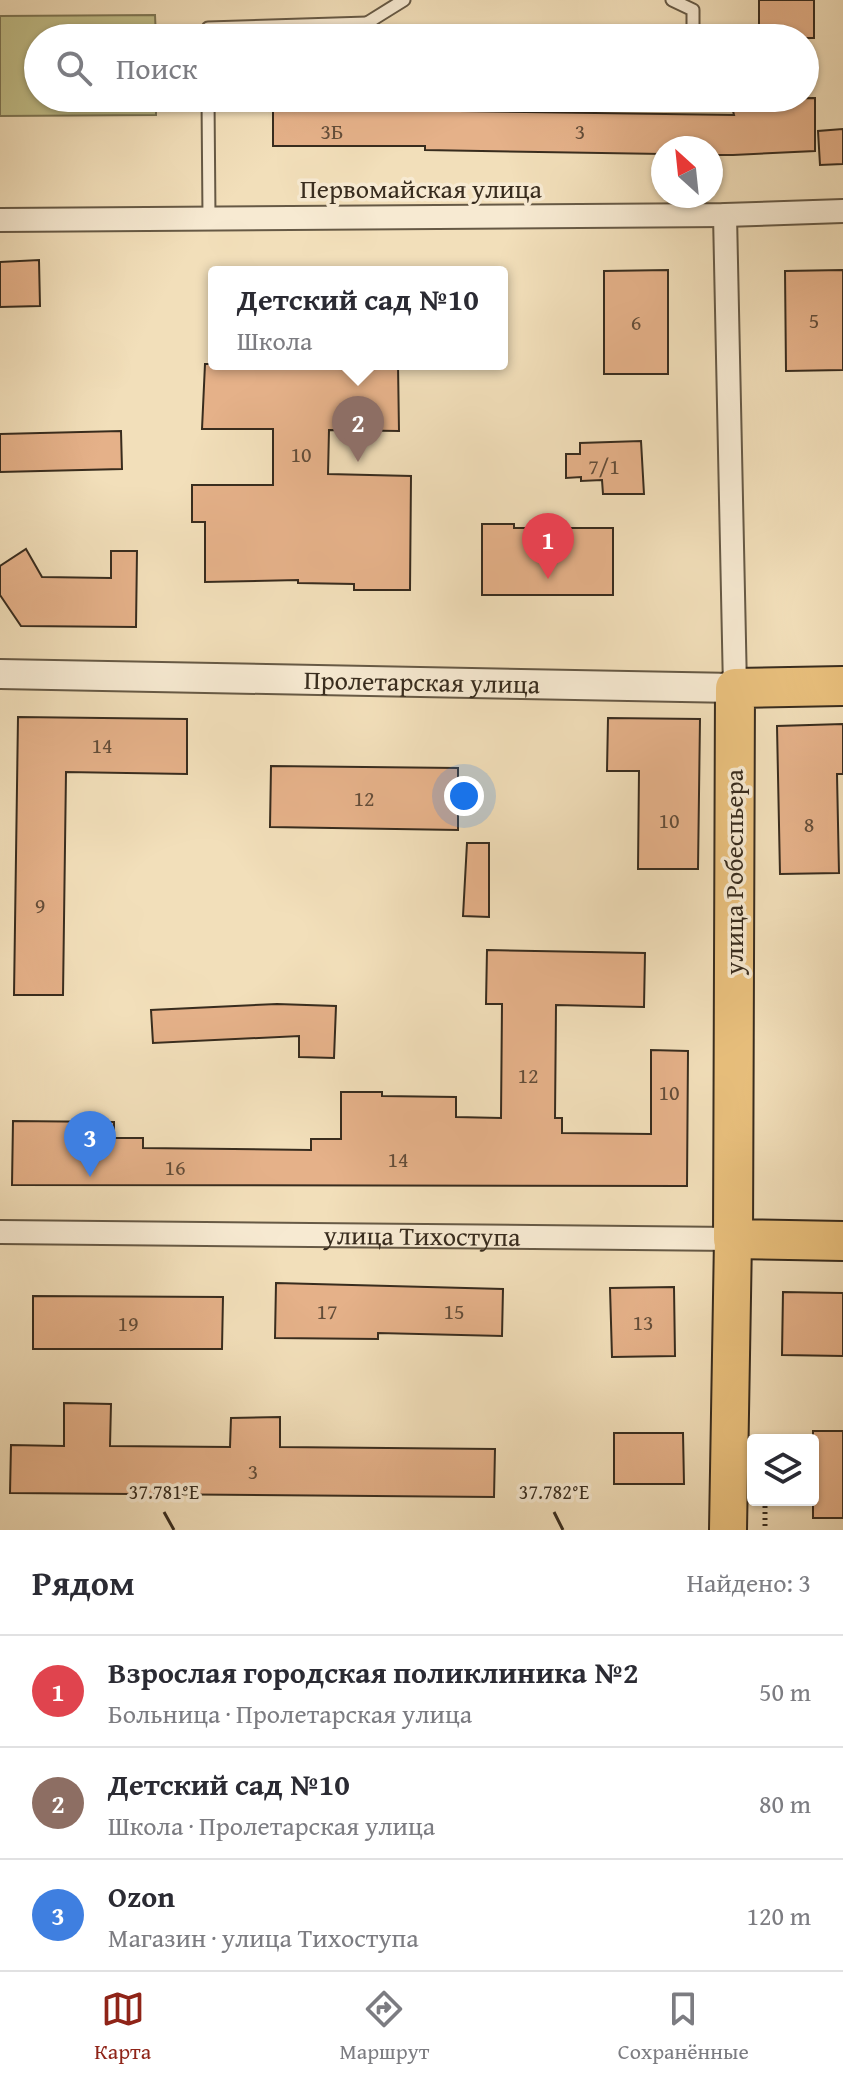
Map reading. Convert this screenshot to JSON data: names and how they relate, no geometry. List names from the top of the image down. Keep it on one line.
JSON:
{"streets":{"highway":["Пролетарская улица","улица Робеспьера","улица Тихоступа"],"street":["Первомайская улица"]},"crossings":[["Первомайская улица","улица Робеспьера"],["Пролетарская улица","улица Робеспьера"],["улица Робеспьера","улица Тихоступа"]],"house_numbers":["3Б","3","5","6","10","7/1","14","12","10","8","9","12","10","14","16","17","15","13","19","3"],"north":"top left","page":{"search":"Поиск","popup":["Детский сад №10","Школа"],"pins":["2","1","3"],"heading":["Рядом","Найдено: 3"],"list":[{"mark":"1","name":"Взрослая городская поликлиника №2","note":"Больница · Пролетарская улица","value":"50 m"},{"mark":"2","name":"Детский сад №10","note":"Школа · Пролетарская улица","value":"80 m"},{"mark":"3","name":"Ozon","note":"Магазин · улица Тихоступа","value":"120 m"}],"nav":["Карта","Маршрут","Сохранённые"]},"coordinates":["37.781°E","37.782°E"]}
